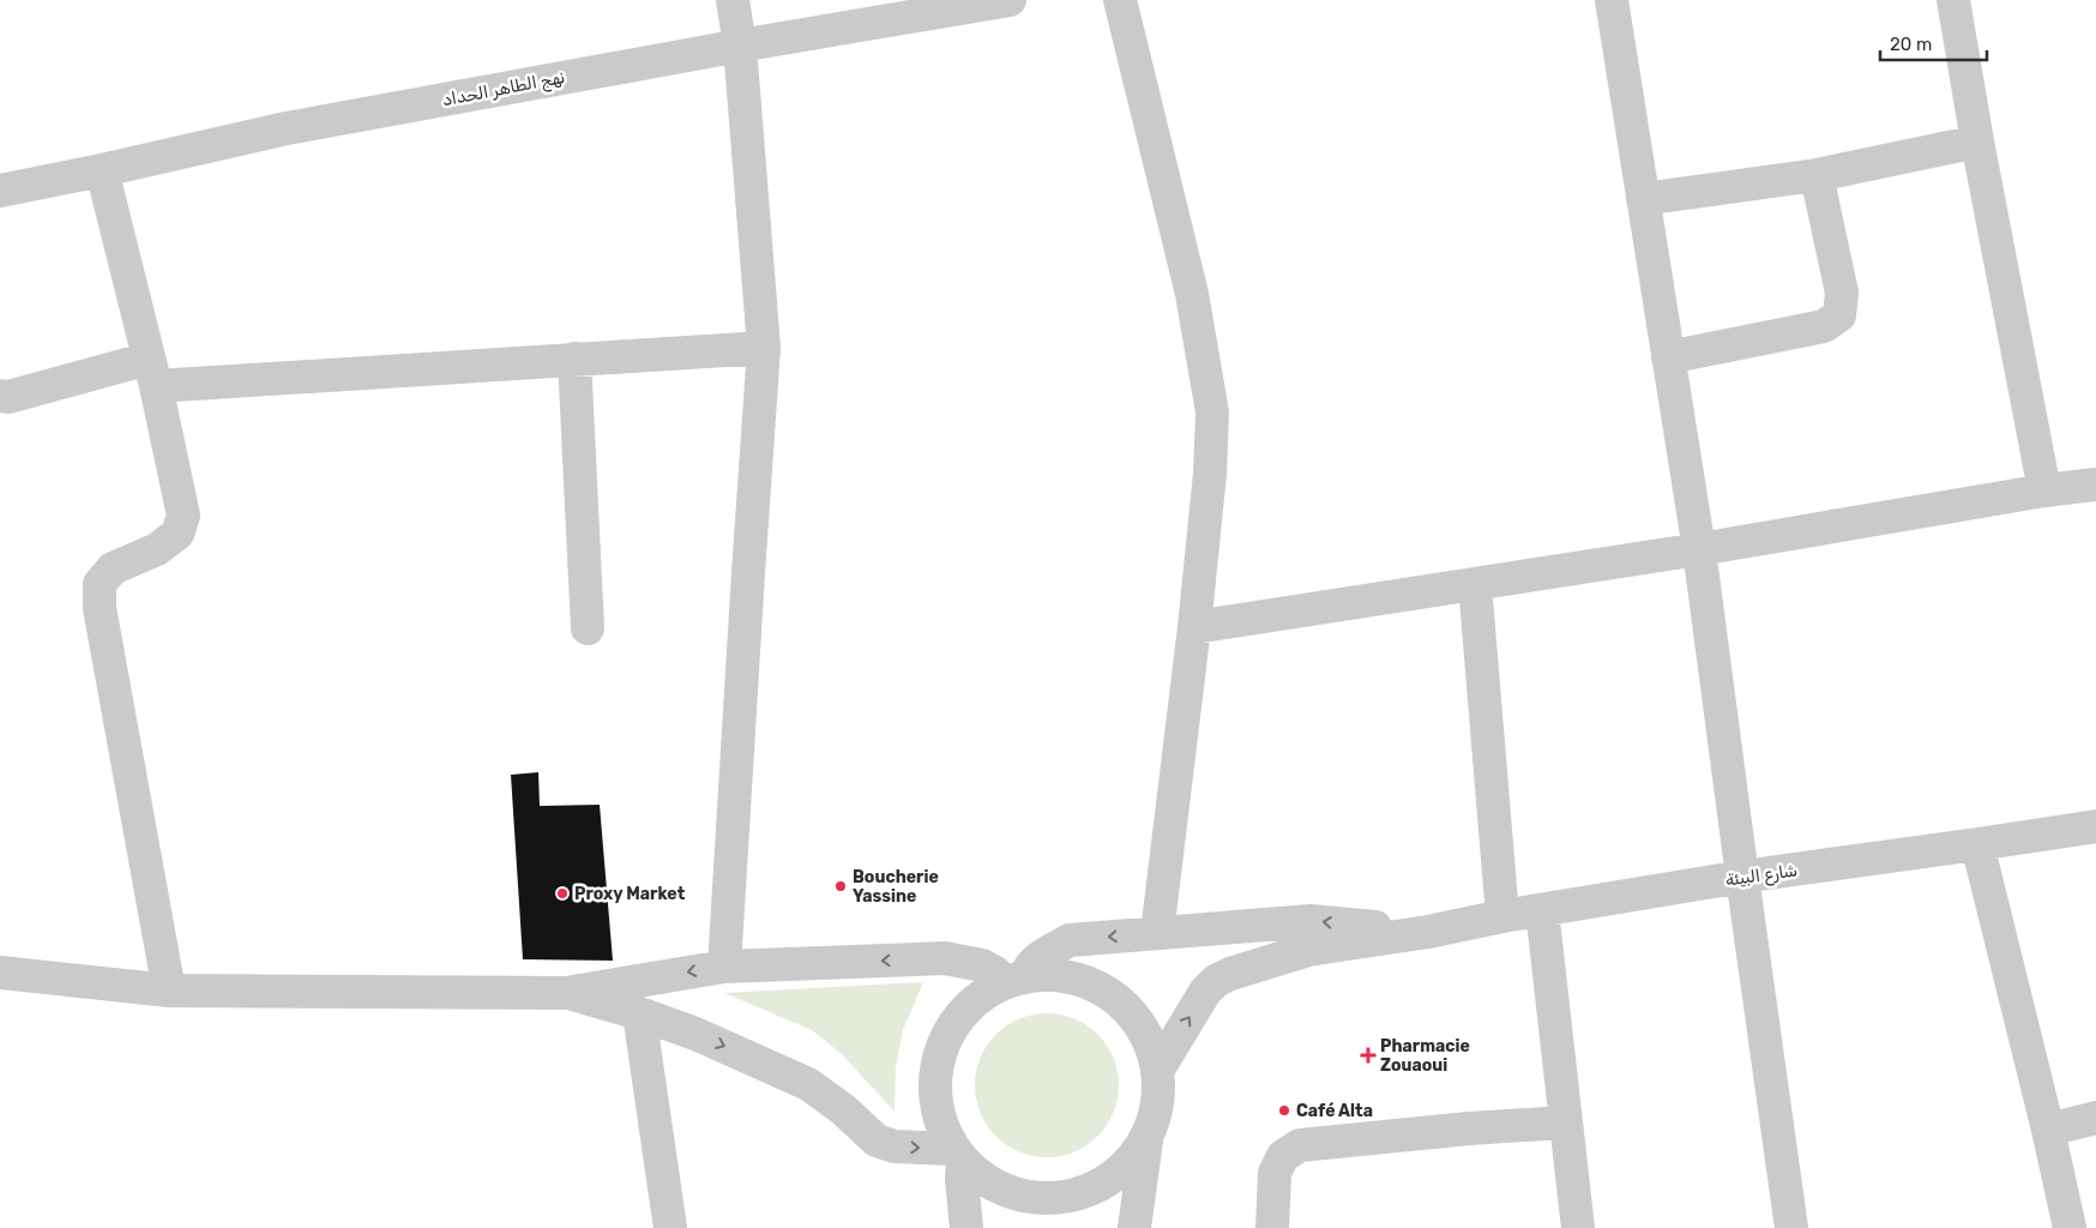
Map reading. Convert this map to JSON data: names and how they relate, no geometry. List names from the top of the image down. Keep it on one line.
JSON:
{"streets":{"street":["نهج الطاهر الحداد","شارع البيئة"]},"places":{"other":["Boucherie Yassine","Proxy Market","Café Alta"],"health":["Pharmacie Zouaoui"]},"scale_bar":"20 m"}
